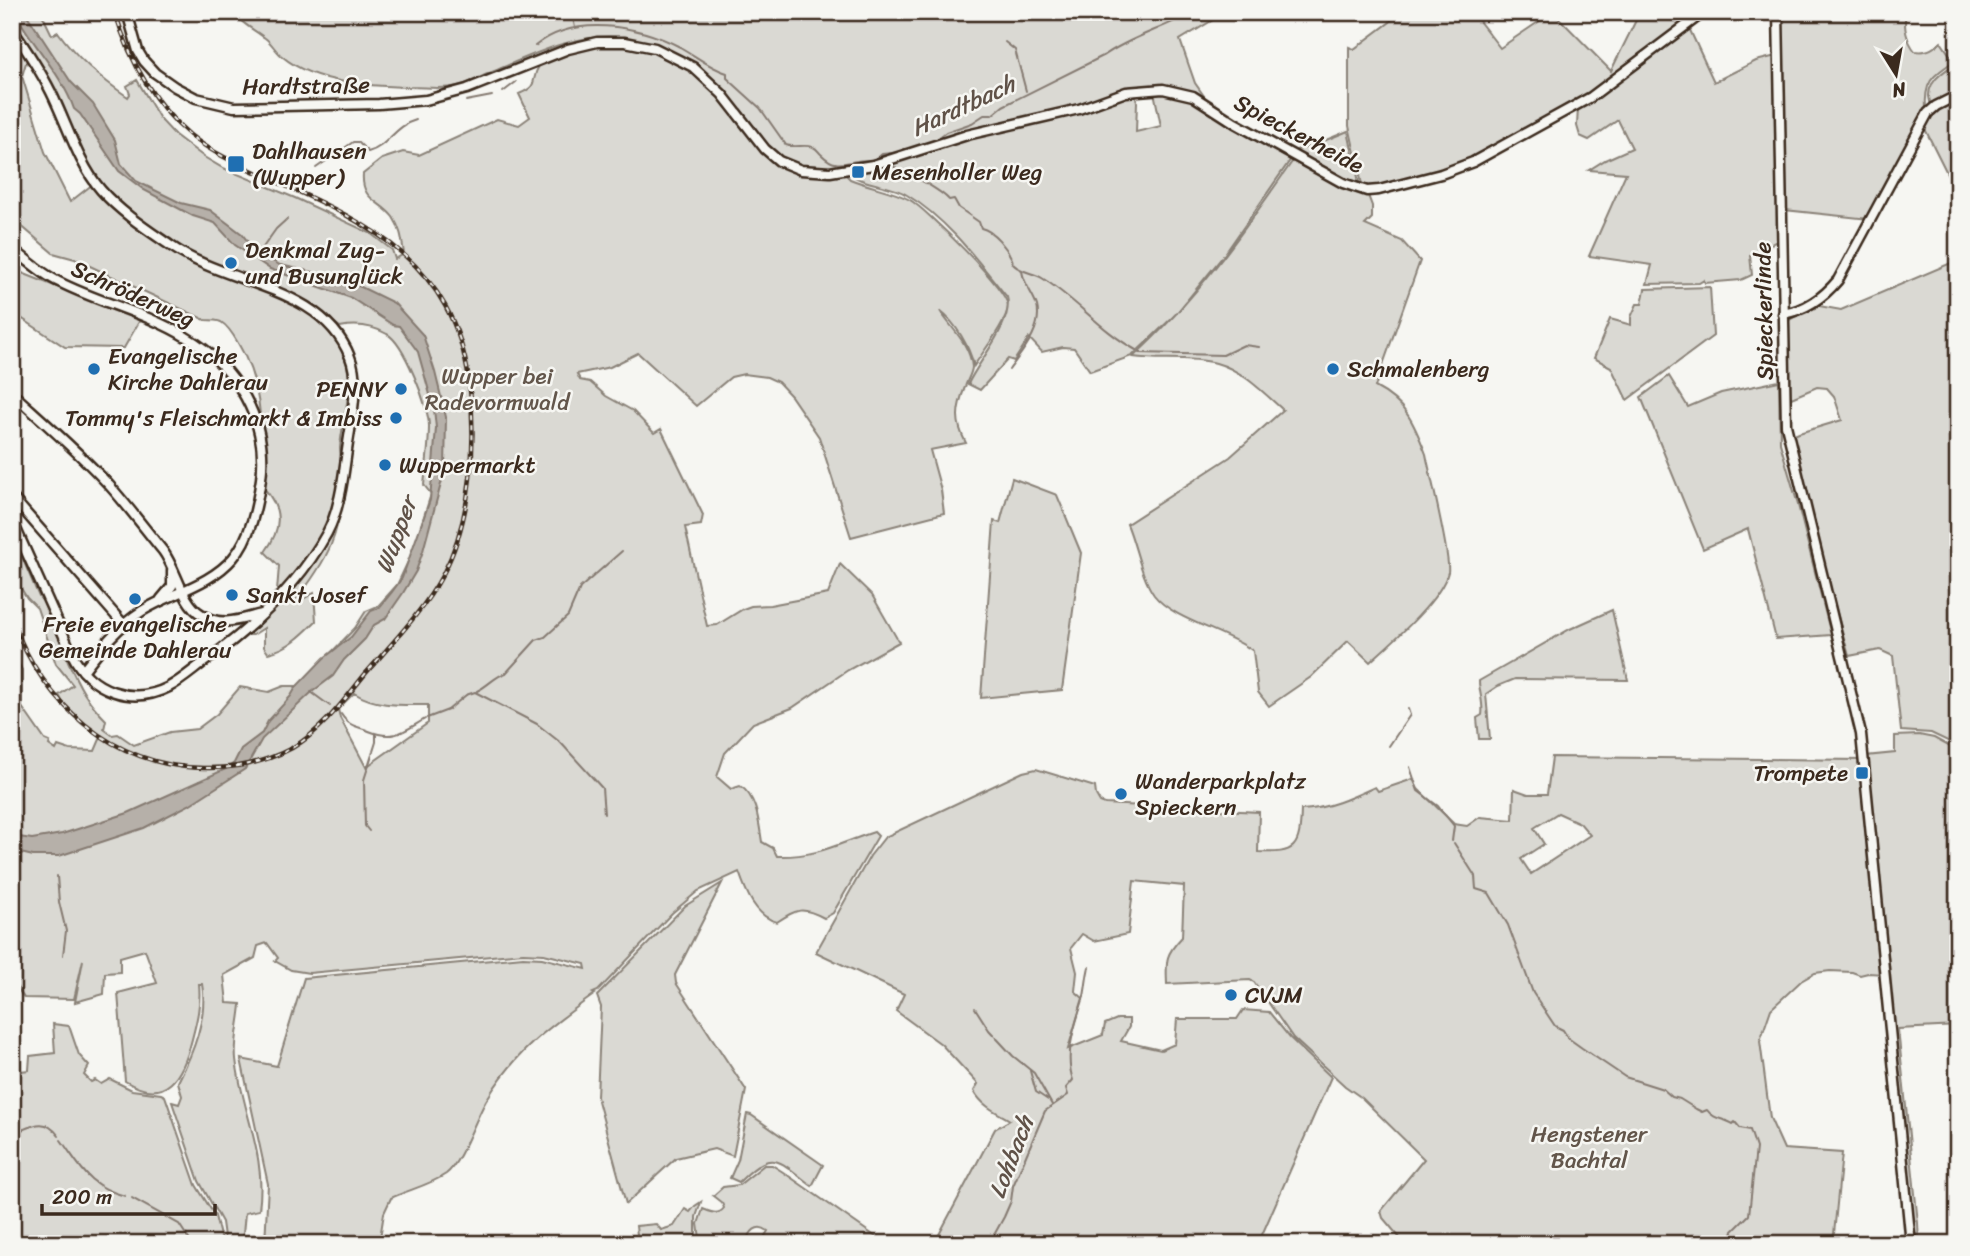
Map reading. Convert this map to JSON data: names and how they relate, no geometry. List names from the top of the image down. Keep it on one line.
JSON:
{"streets":{"main road":["Hardtstraße","Spieckerheide","Schröderweg","Spieckerlinde"]},"crossings":[["Hardtstraße","Spieckerheide"]],"water":["Hardtbach","Wupper","Lohbach"],"parks":["Wupper bei Radevormwald","Hengstener Bachtal"],"places":{"transit":["Dahlhausen (Wupper)","Mesenholler Weg","Trompete"],"other":["Denkmal Zug- und Busunglück","Evangelische Kirche Dahlerau","Schmalenberg","PENNY","Tommy's Fleischmarkt & Imbiss","Wuppermarkt","Sankt Josef","Freie evangelische Gemeinde Dahlerau","Wanderparkplatz Spieckern","CVJM"]},"scale_bar":"200 m","north":"bottom"}
